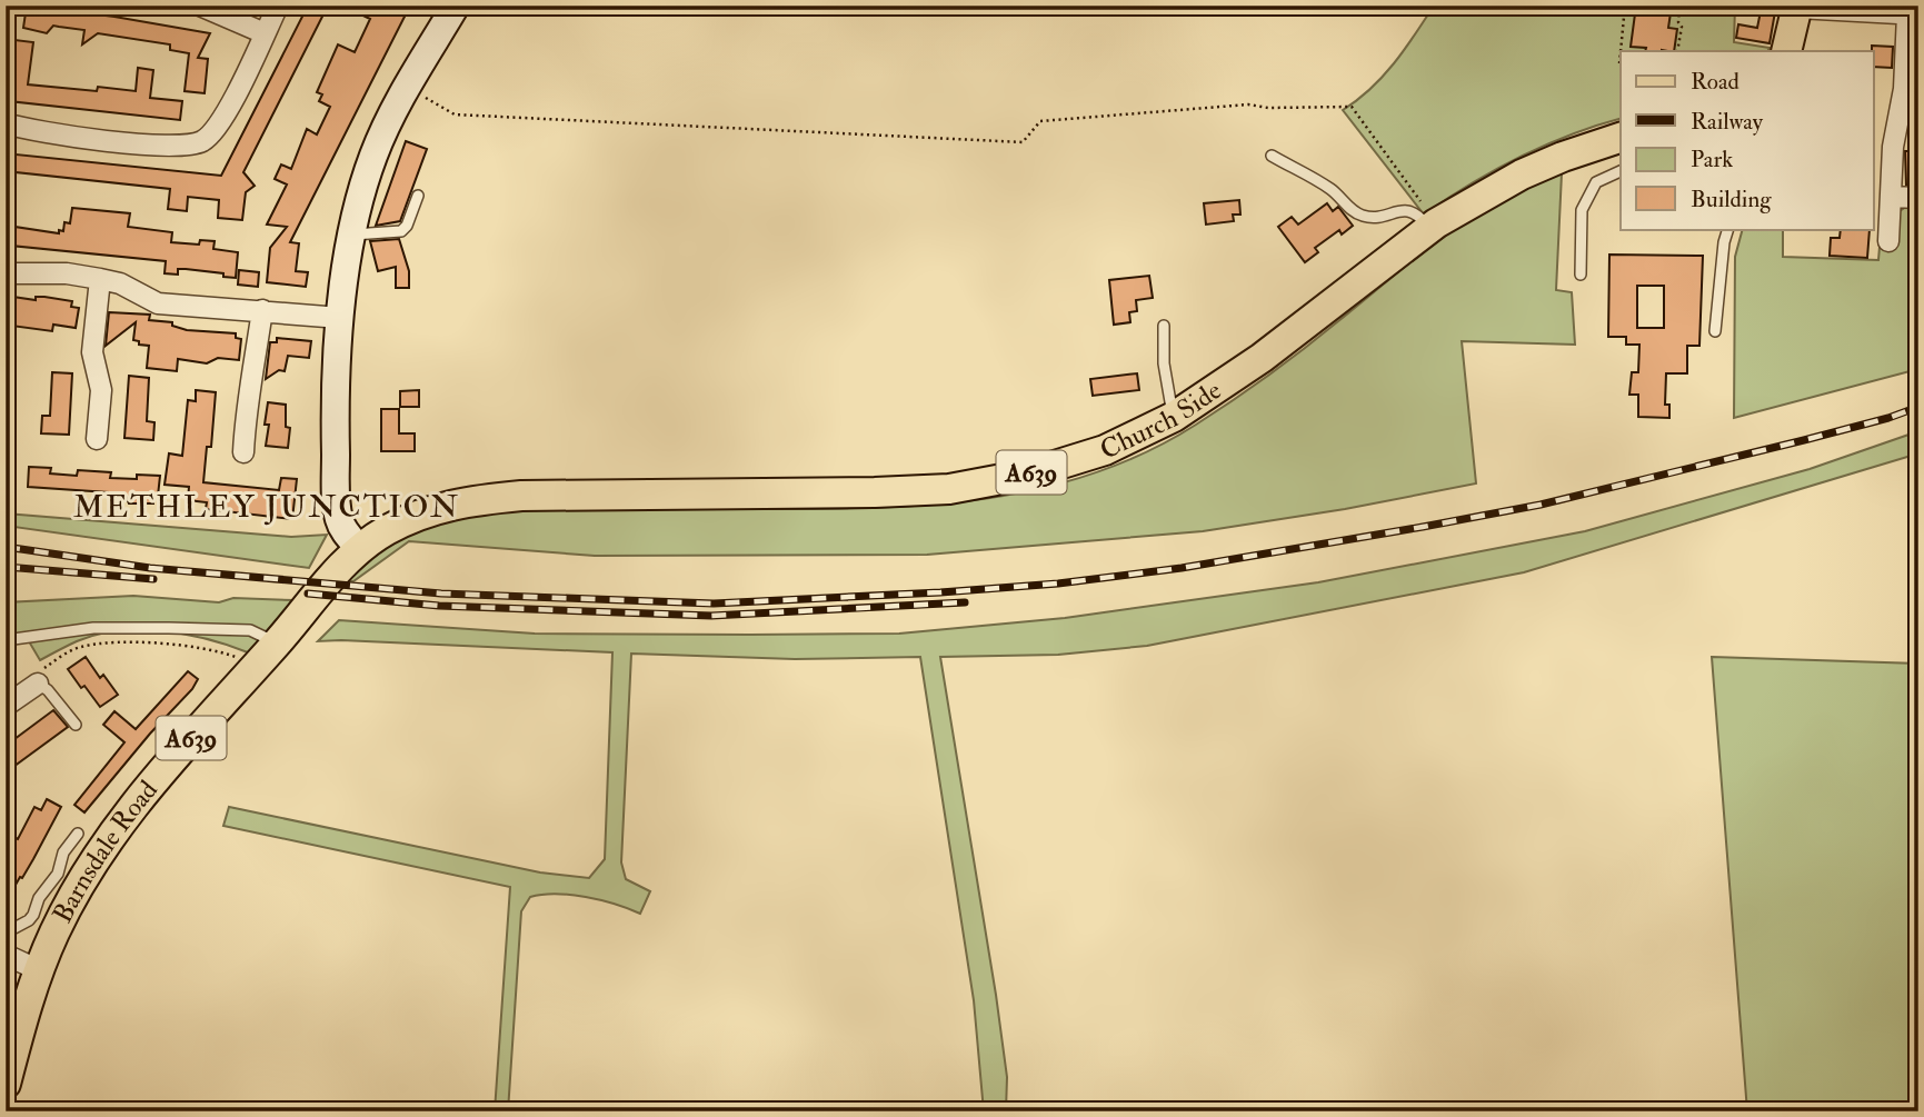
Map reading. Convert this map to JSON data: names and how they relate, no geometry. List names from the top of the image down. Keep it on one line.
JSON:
{"streets":{"main road":["Church Side","A639","Barnsdale Road"]},"crossings":[["Church Side","Barnsdale Road"]],"districts":["METHLEY JUNCTION"],"legend":["Road","Railway","Park","Building"]}
